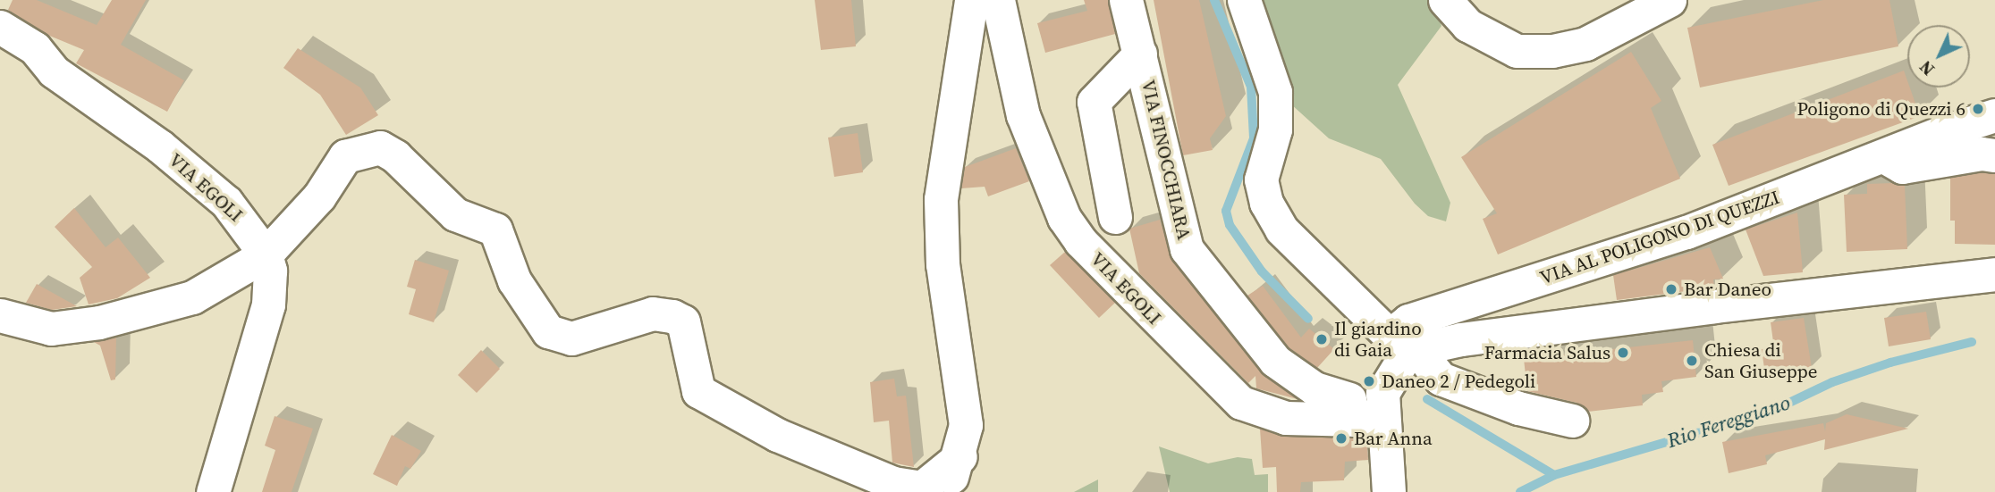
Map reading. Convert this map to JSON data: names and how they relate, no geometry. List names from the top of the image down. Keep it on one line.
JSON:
{"streets":{"street":["VIA FINOCCHIARA","VIA EGOLI","VIA AL POLIGONO DI QUEZZI"]},"crossings":[["VIA FINOCCHIARA","VIA EGOLI"]],"water":["Rio Fereggiano"],"places":["Poligono di Quezzi 6","Bar Daneo","Il giardino di Gaia","Farmacia Salus","Chiesa di San Giuseppe","Daneo 2 / Pedegoli","Bar Anna"],"north":"bottom left"}
